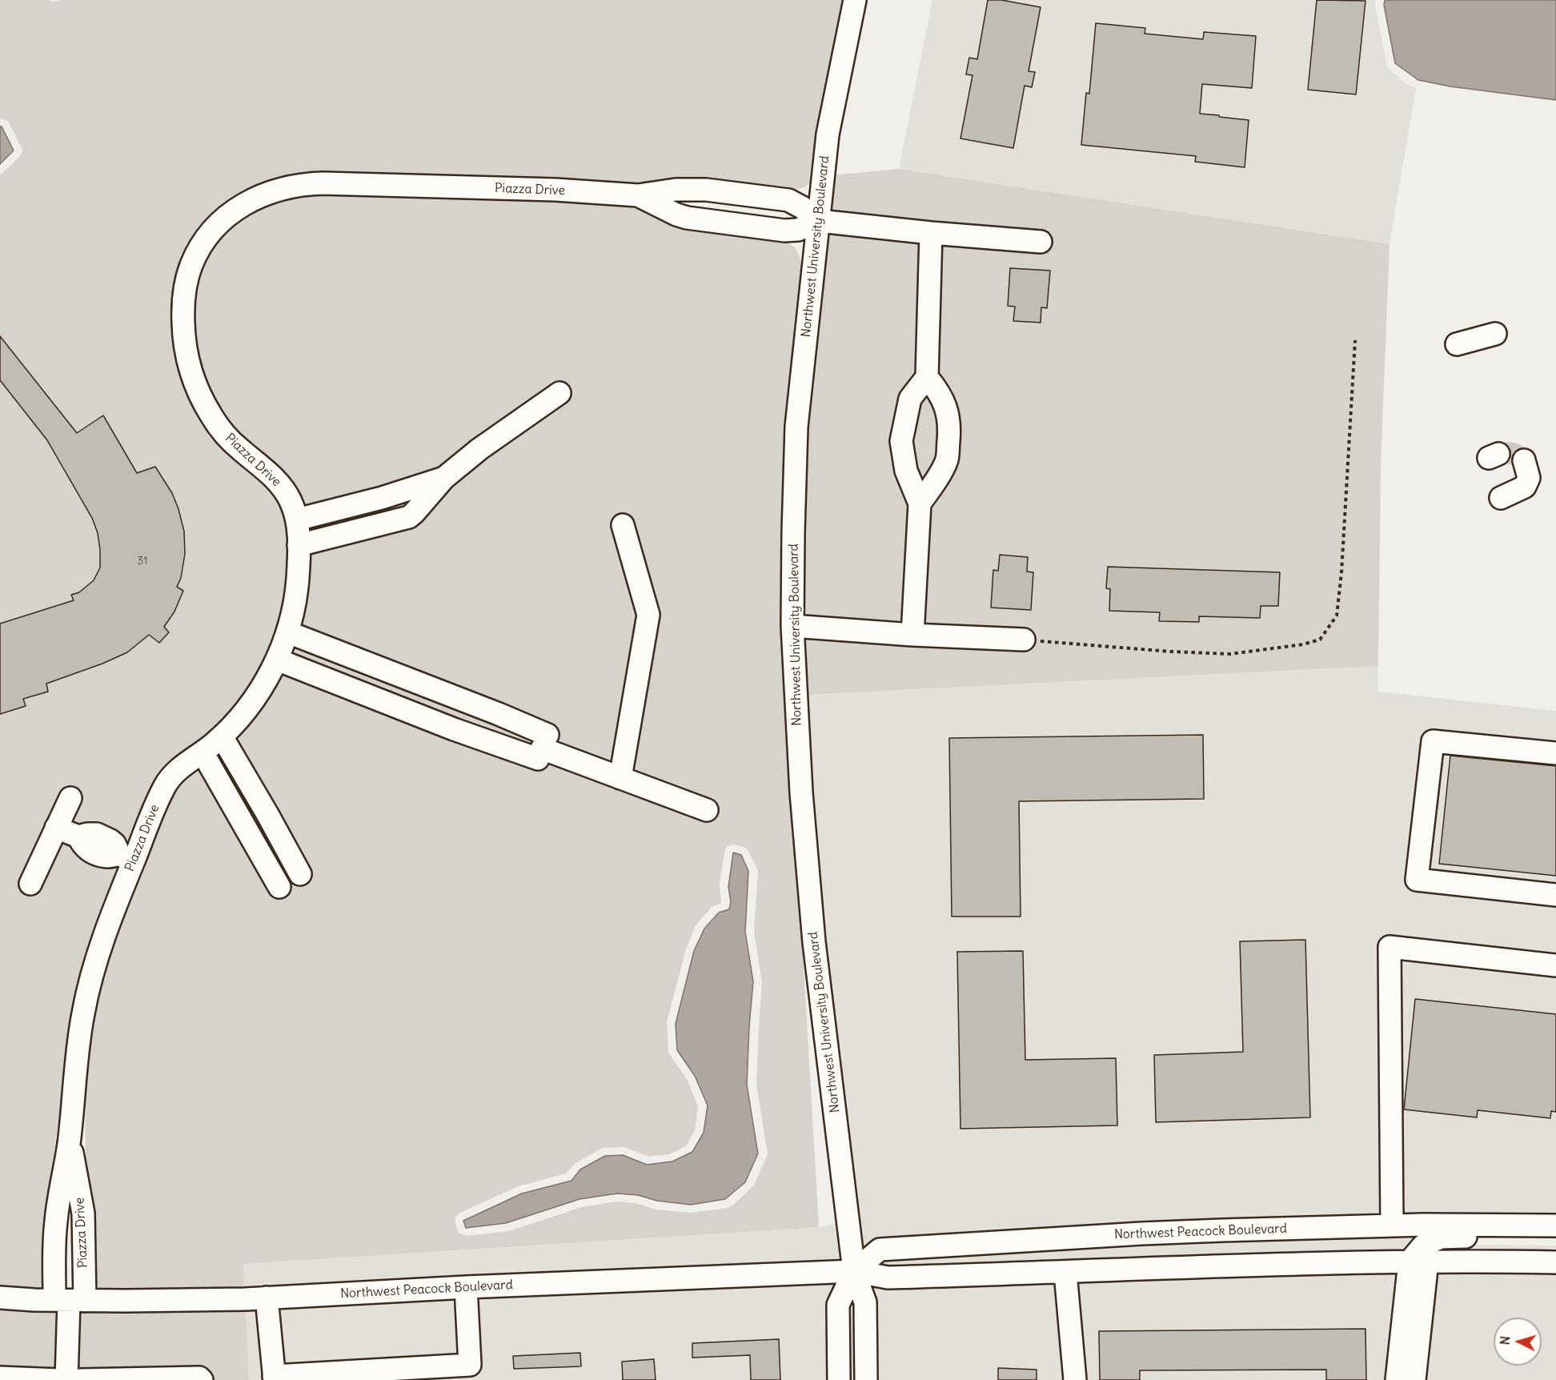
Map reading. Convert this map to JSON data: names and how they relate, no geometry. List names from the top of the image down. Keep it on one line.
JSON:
{"streets":{"street":["Piazza Drive","Northwest University Boulevard","Northwest Peacock Boulevard"]},"crossings":[["Piazza Drive","Northwest University Boulevard"],["Piazza Drive","Northwest Peacock Boulevard"],["Northwest University Boulevard","Northwest Peacock Boulevard"]],"house_numbers":["31"],"north":"left"}
